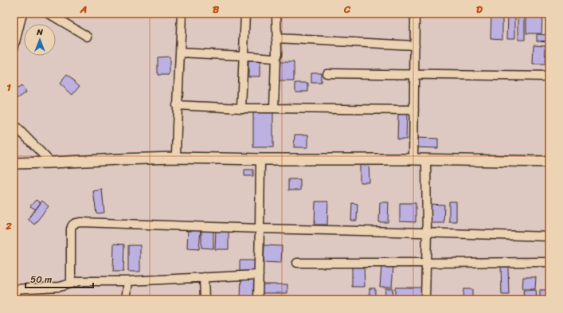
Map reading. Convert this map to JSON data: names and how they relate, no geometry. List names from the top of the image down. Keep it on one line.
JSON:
{"scale_bar":"50 m","north":"top","grid":{"columns":["A","B","C","D"],"rows":["1","2"]}}
